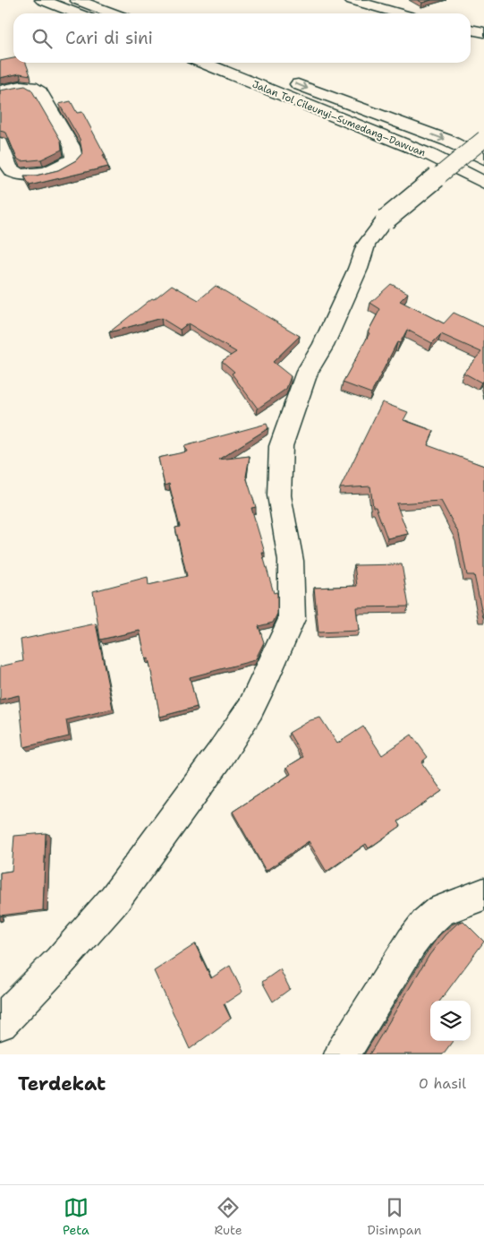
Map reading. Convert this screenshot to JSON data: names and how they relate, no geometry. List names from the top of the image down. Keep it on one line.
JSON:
{"streets":{"main road":["Jalan Tol Cileunyi–Sumedang–Dawuan"]},"page":{"search":"Cari di sini","heading":["Terdekat","0 hasil"],"nav":["Peta","Rute","Disimpan"]}}
